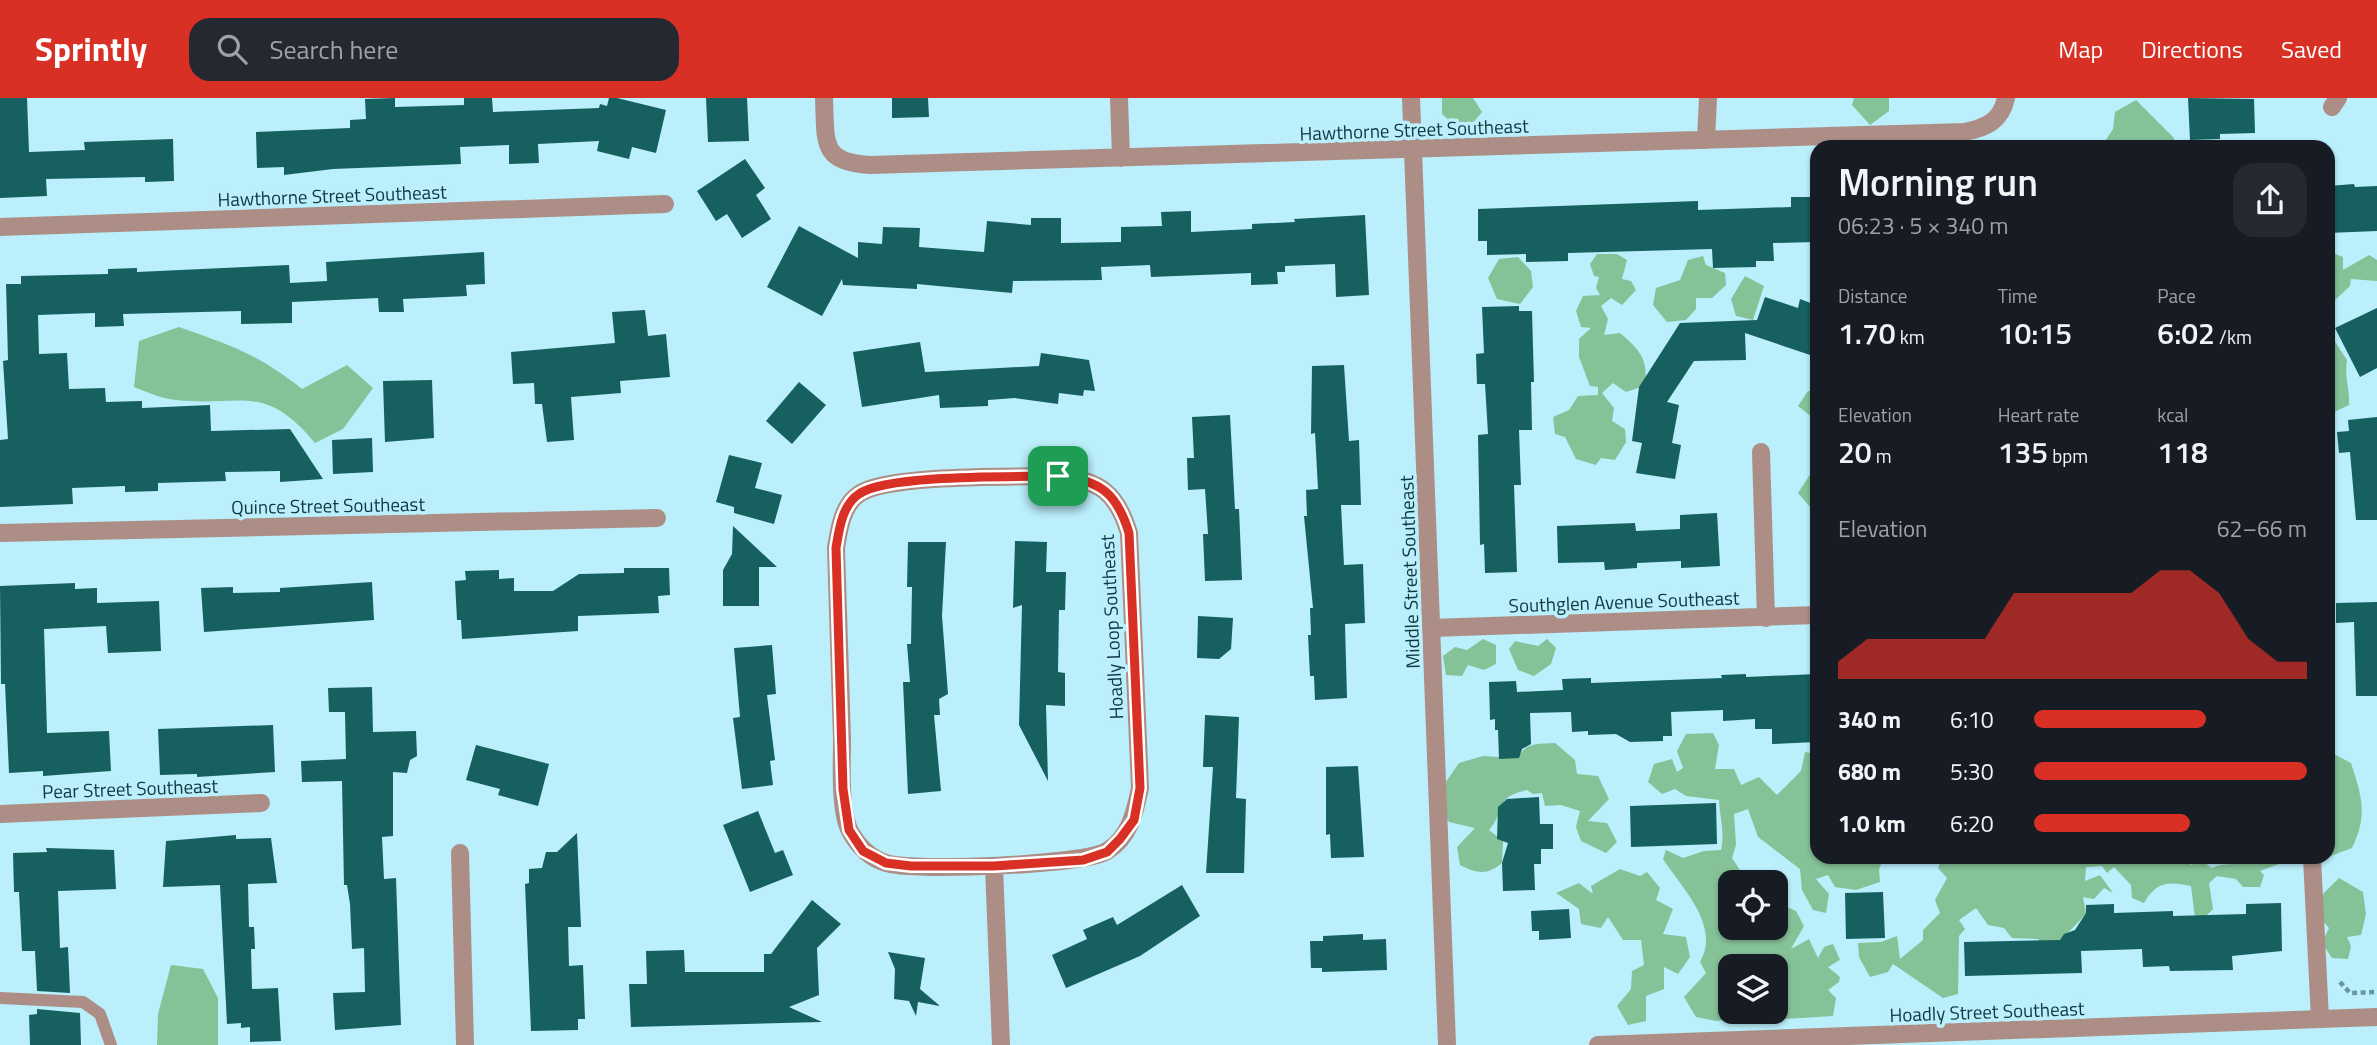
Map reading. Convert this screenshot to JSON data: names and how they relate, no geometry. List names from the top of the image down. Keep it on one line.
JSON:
{"streets":{"street":["Hawthorne Street Southeast","Quince Street Southeast","Middle Street Southeast","Southglen Avenue Southeast","Hoadly Loop Southeast","Pear Street Southeast","Hoadly Street Southeast"]},"crossings":[["Hawthorne Street Southeast","Middle Street Southeast"],["Middle Street Southeast","Southglen Avenue Southeast"]],"page":{"header":"Sprintly","search":"Search here","nav":["Map","Directions","Saved"],"heading":["Morning run","06:23 · 5 × 340 m"],"stats":[["Distance","1.70 km"],["Time","10:15"],["Pace","6:02 /km"],["Elevation","20 m"],["Heart rate","135 bpm"],["kcal","118"]],"chart":["Elevation","62–66 m"],"list":[{"name":"340 m","note":"6:10"},{"name":"680 m","note":"5:30"},{"name":"1.0 km","note":"6:20"}]}}
